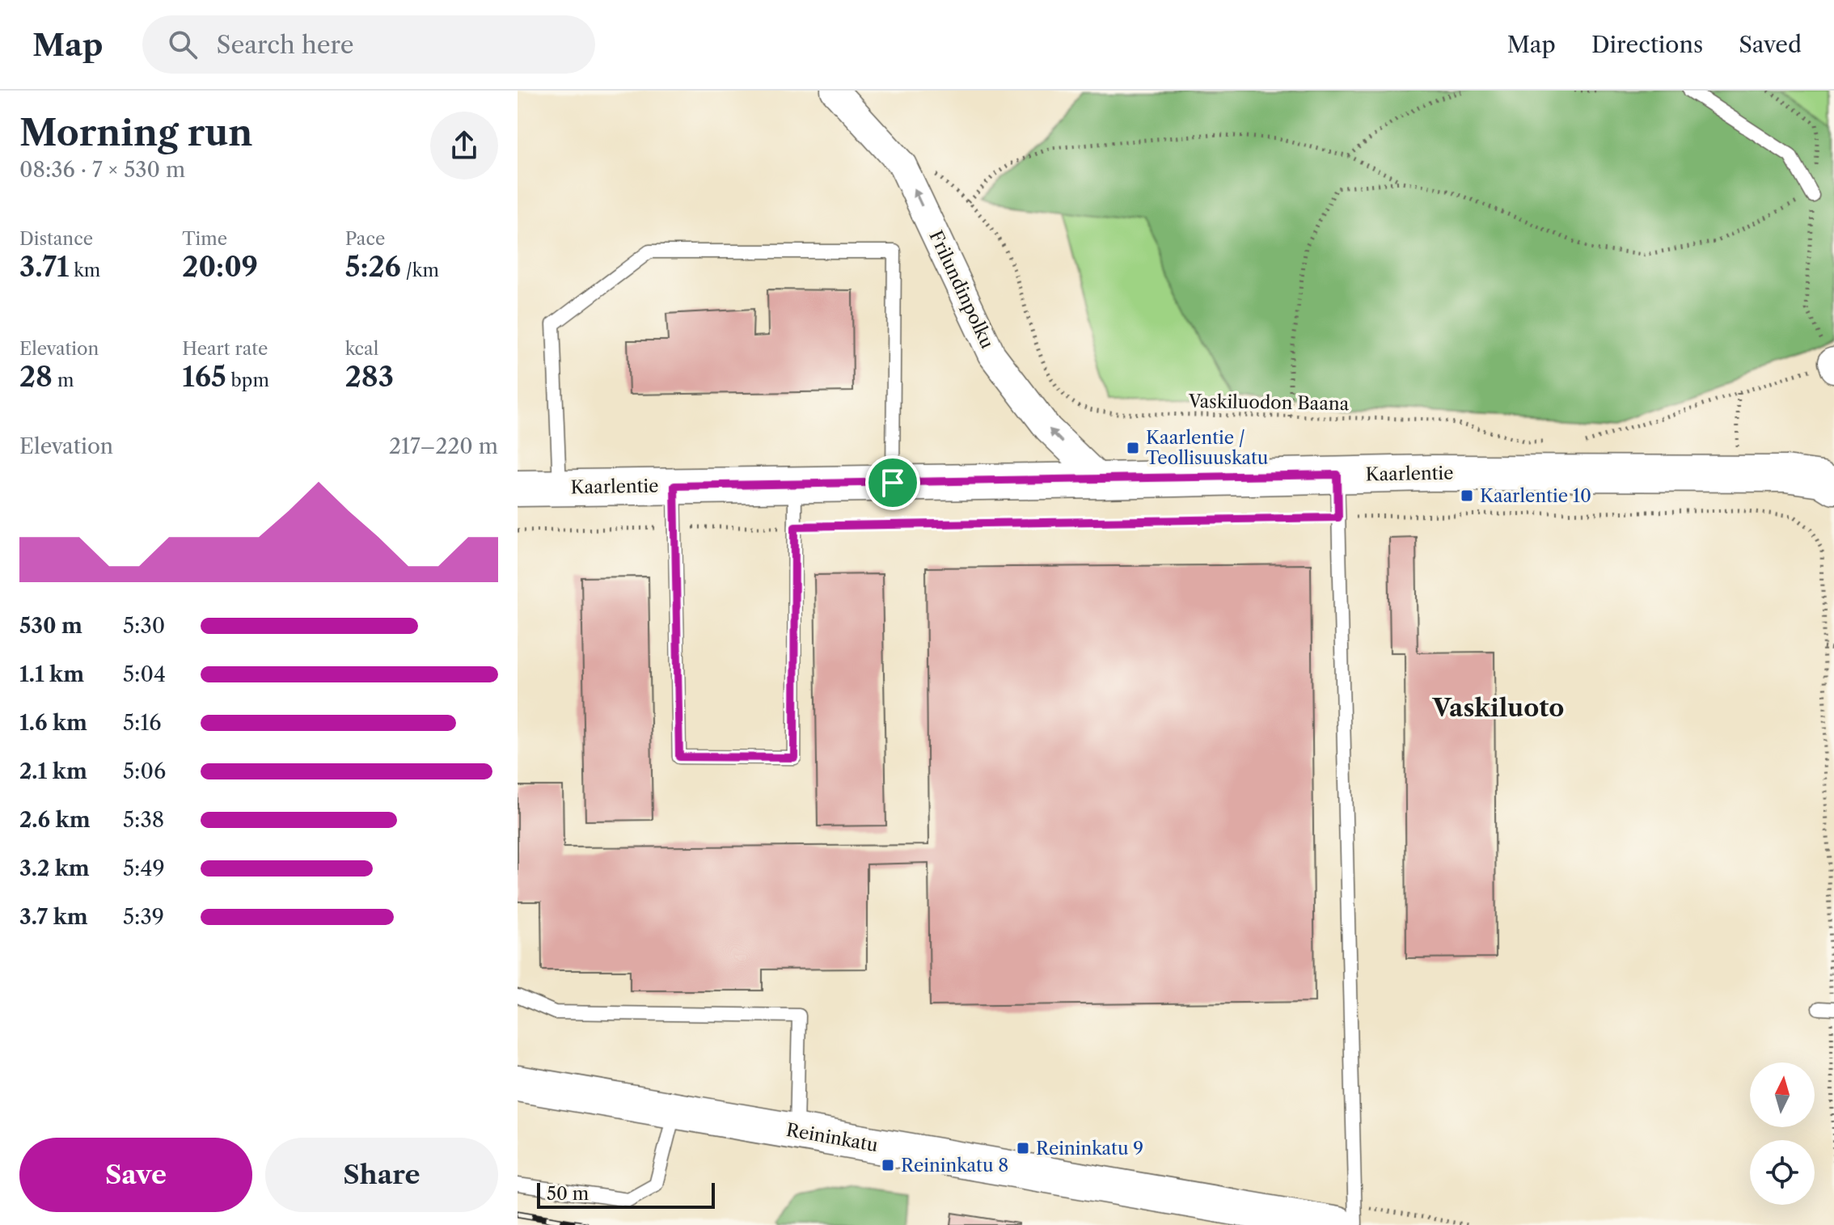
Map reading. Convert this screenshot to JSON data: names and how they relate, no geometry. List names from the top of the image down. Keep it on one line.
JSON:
{"streets":{"street":["Frilundinpolku","Kaarlentie","Reininkatu"],"path":["Vaskiluodon Baana"]},"crossings":[["Frilundinpolku","Kaarlentie"]],"one_way":["Frilundinpolku"],"districts":["Vaskiluoto"],"places":{"transit":["Kaarlentie / Teollisuuskatu","Kaarlentie 10","Reininkatu 9","Reininkatu 8"]},"scale_bar":"50 m","north":"top","page":{"header":"Map","search":"Search here","nav":["Map","Directions","Saved"],"heading":["Morning run","08:36 · 7 × 530 m"],"stats":[["Distance","3.71 km"],["Time","20:09"],["Pace","5:26 /km"],["Elevation","28 m"],["Heart rate","165 bpm"],["kcal","283"]],"chart":["Elevation","217–220 m"],"list":[{"name":"530 m","note":"5:30"},{"name":"1.1 km","note":"5:04"},{"name":"1.6 km","note":"5:16"},{"name":"2.1 km","note":"5:06"},{"name":"2.6 km","note":"5:38"},{"name":"3.2 km","note":"5:49"},{"name":"3.7 km","note":"5:39"}],"buttons":["Save","Share"],"scale":"50 m"}}
